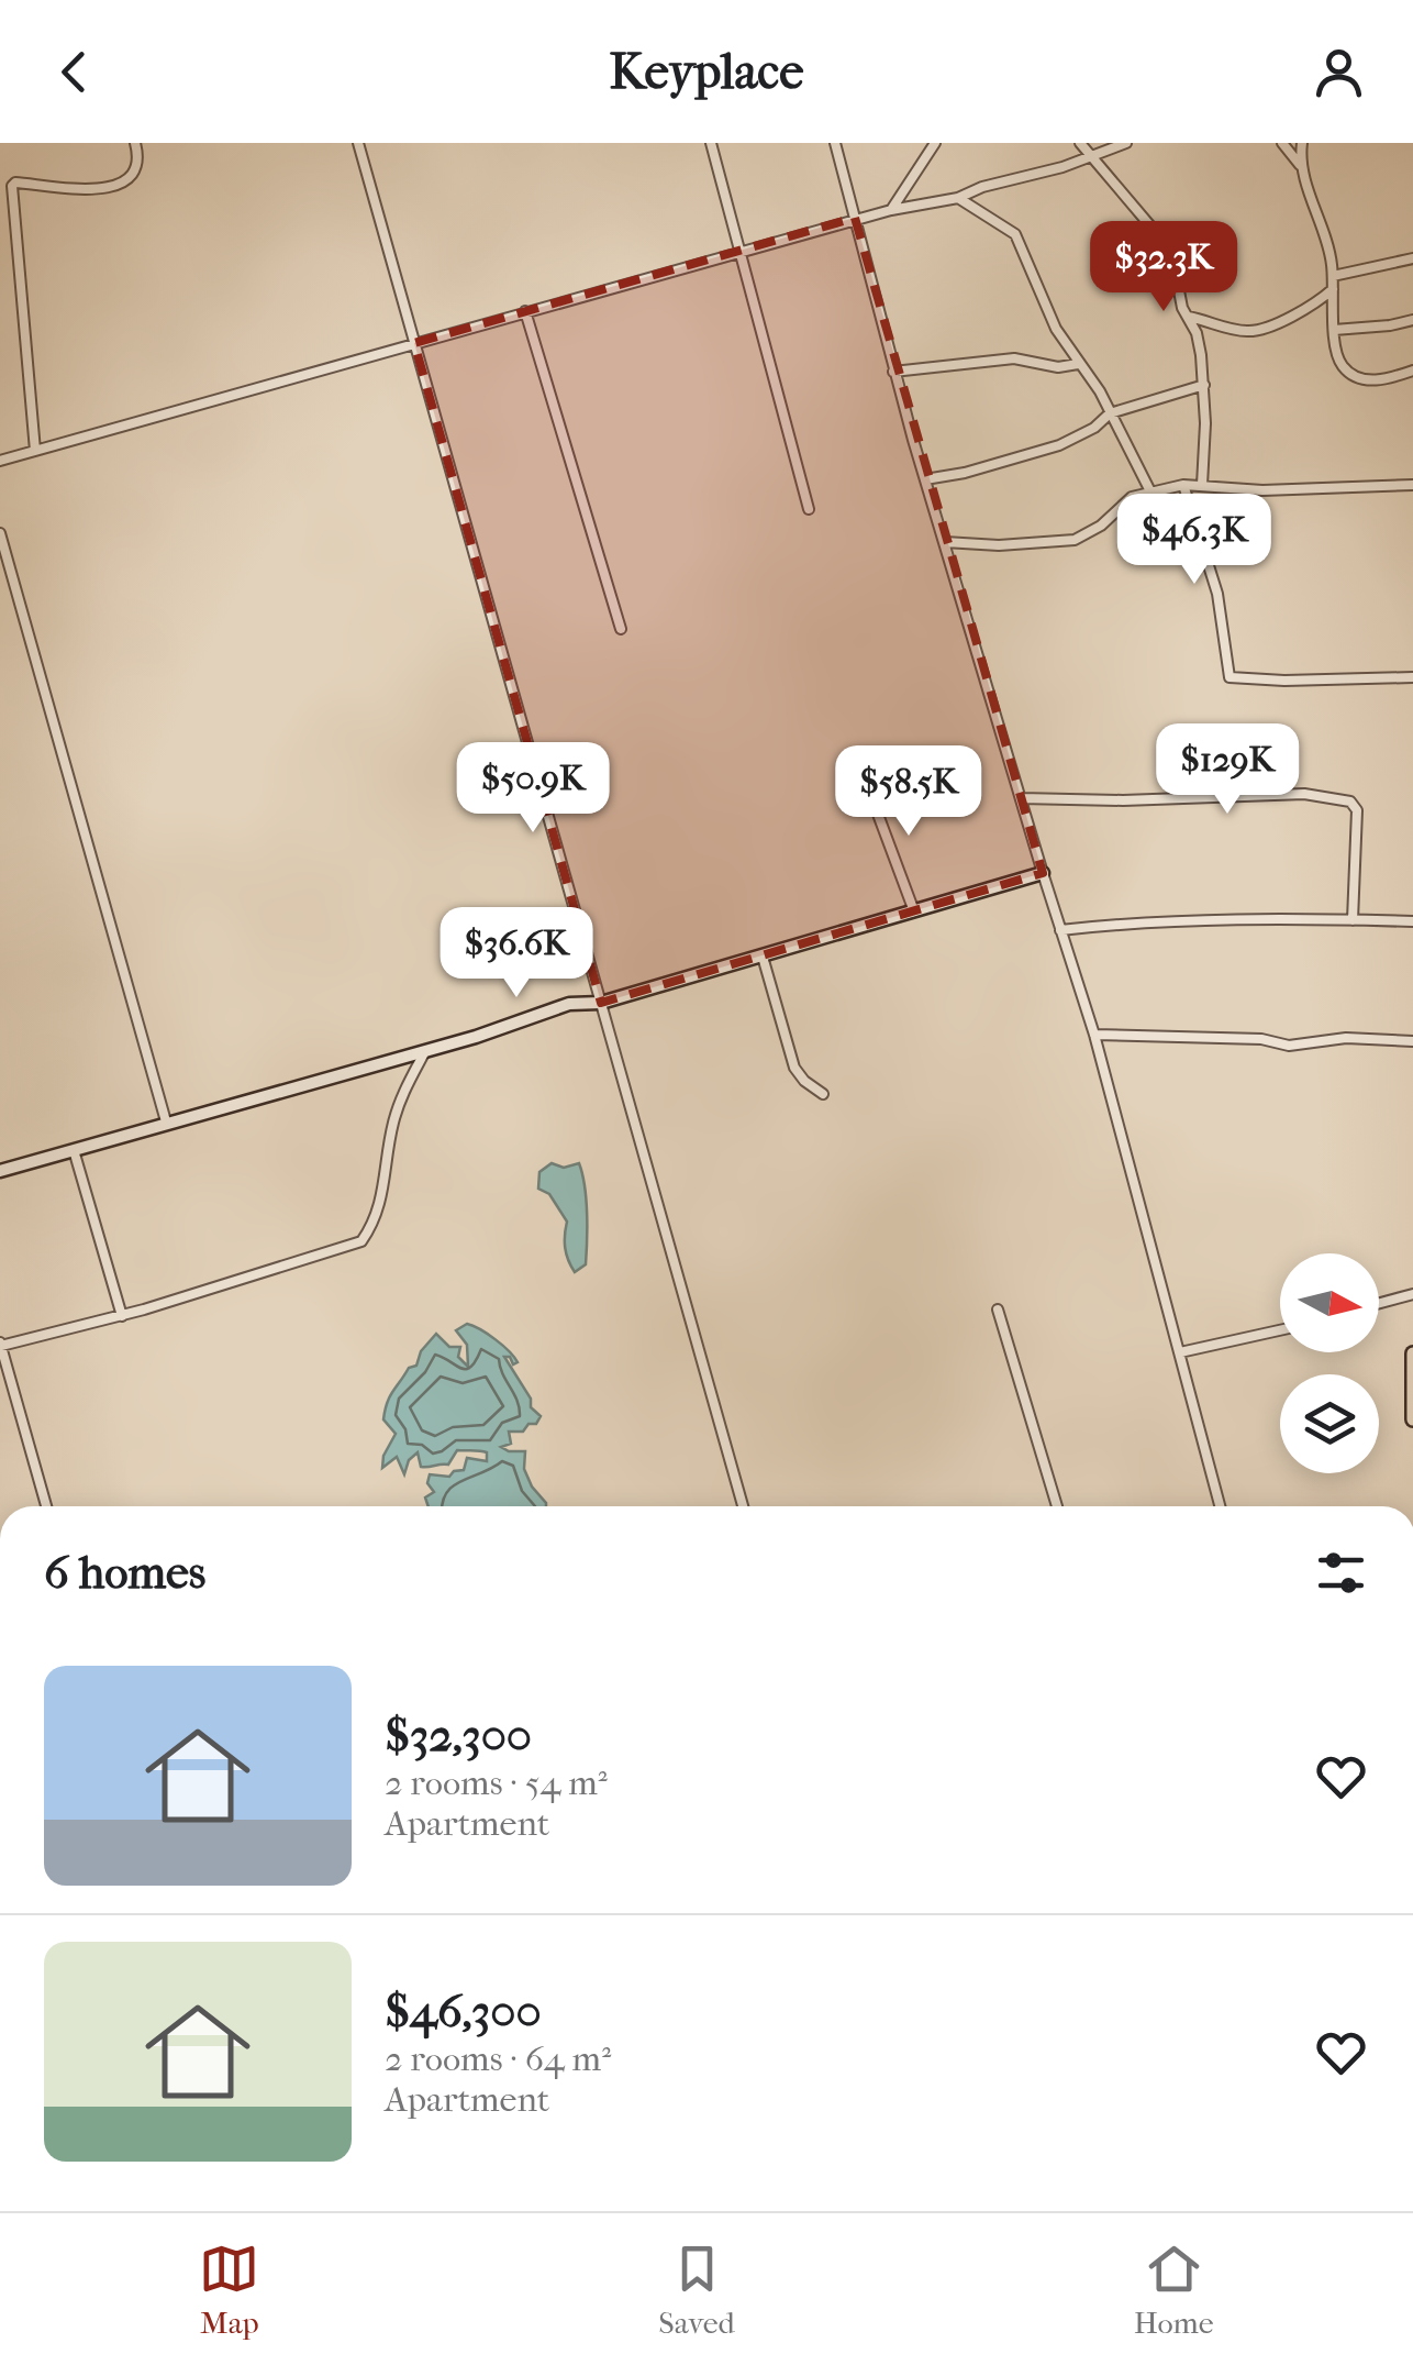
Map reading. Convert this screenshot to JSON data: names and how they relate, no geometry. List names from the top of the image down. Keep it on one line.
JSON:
{"north":"right","page":{"header":"Keyplace","price":["$32.3K","$46.3K","$129K","$50.9K","$58.5K","$36.6K"],"heading":"6 homes","list":[{"name":"$32,300","note":"2 rooms · 54 m² · Apartment"},{"name":"$46,300","note":"2 rooms · 64 m² · Apartment"}],"tabs":["Map","Saved","Home"]}}
